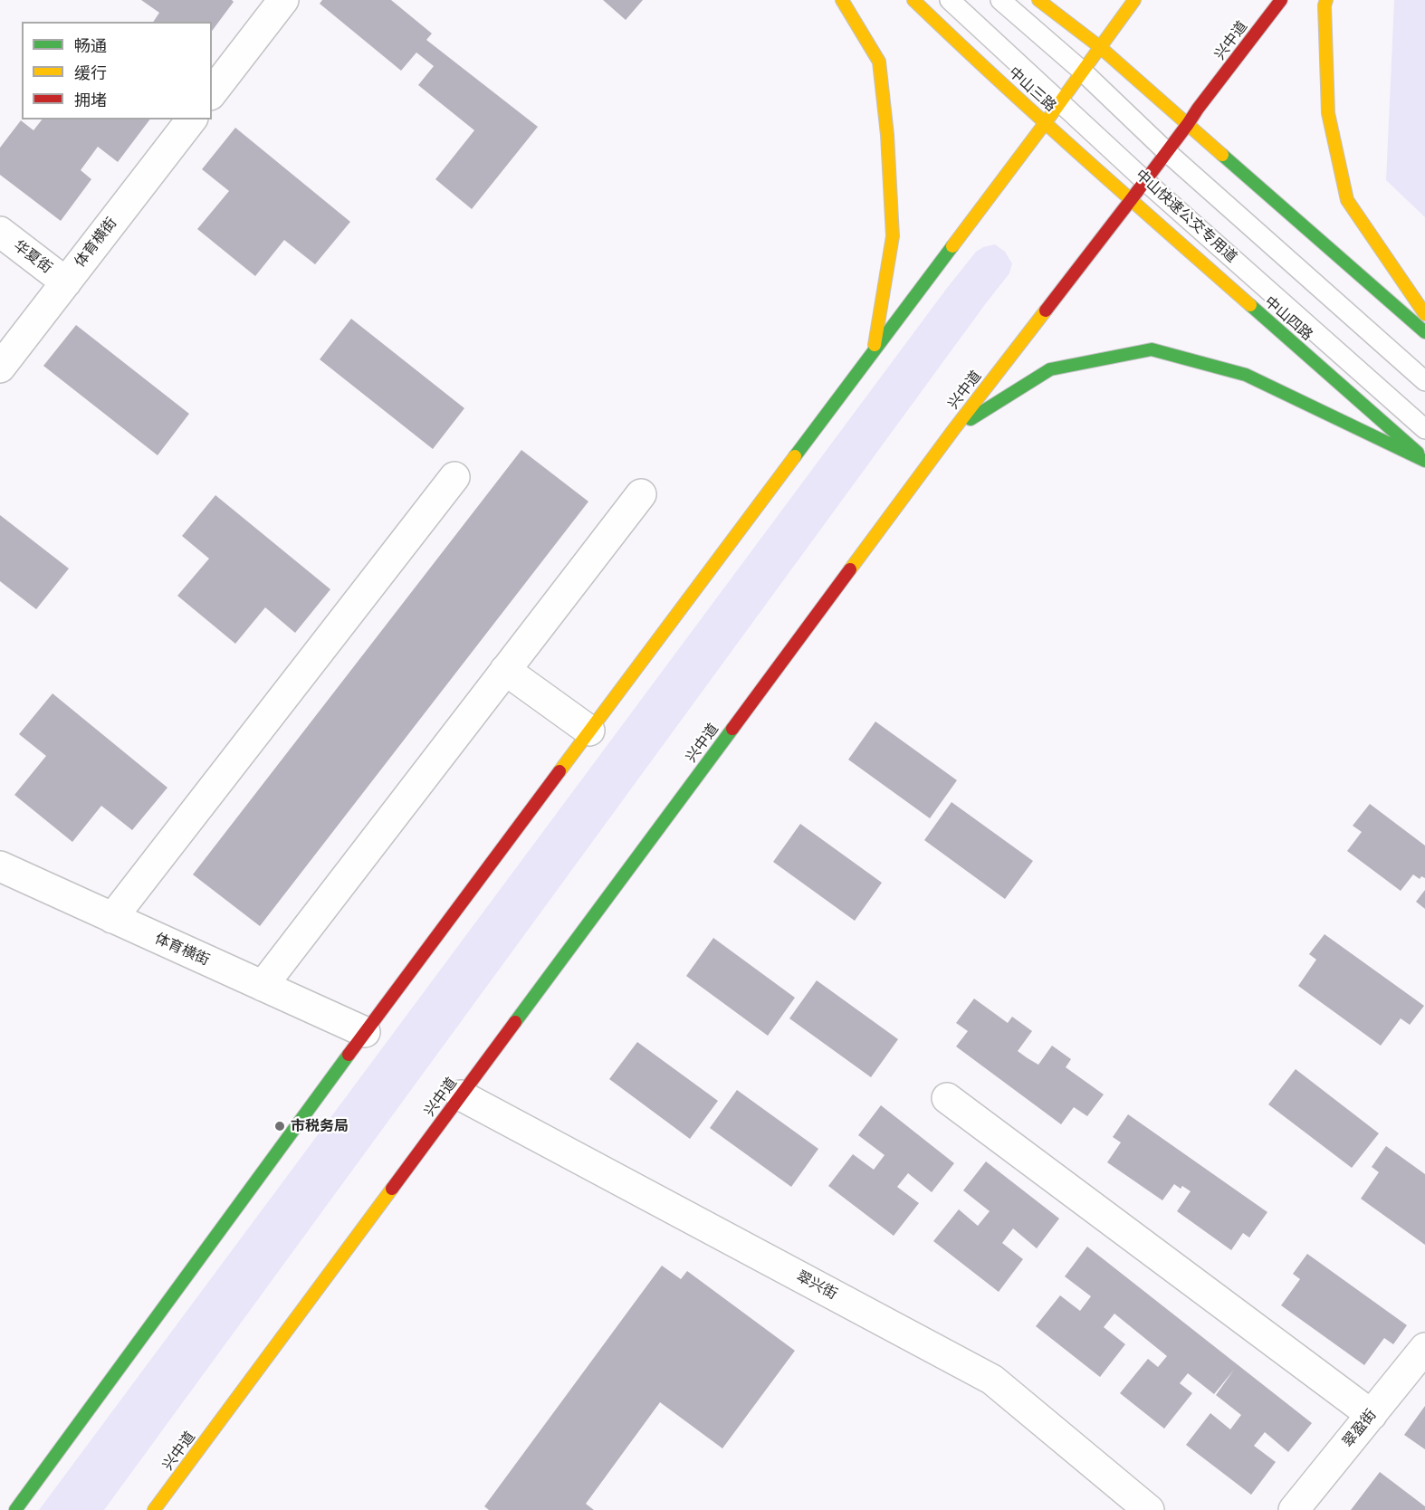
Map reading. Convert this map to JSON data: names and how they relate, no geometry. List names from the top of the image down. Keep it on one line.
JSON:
{"streets":{"main road":["兴中道","中山三路","中山四路"],"street":["体育横街","华夏街","翠兴街","翠盈街"],"lane":["中山快速公交专用道"]},"crossings":[["兴中道","中山三路"],["兴中道","中山快速公交专用道"],["兴中道","中山四路"],["兴中道","翠兴街"],["中山三路","中山四路"],["体育横街","华夏街"]],"places":["市税务局"],"legend":["畅通","缓行","拥堵"]}
